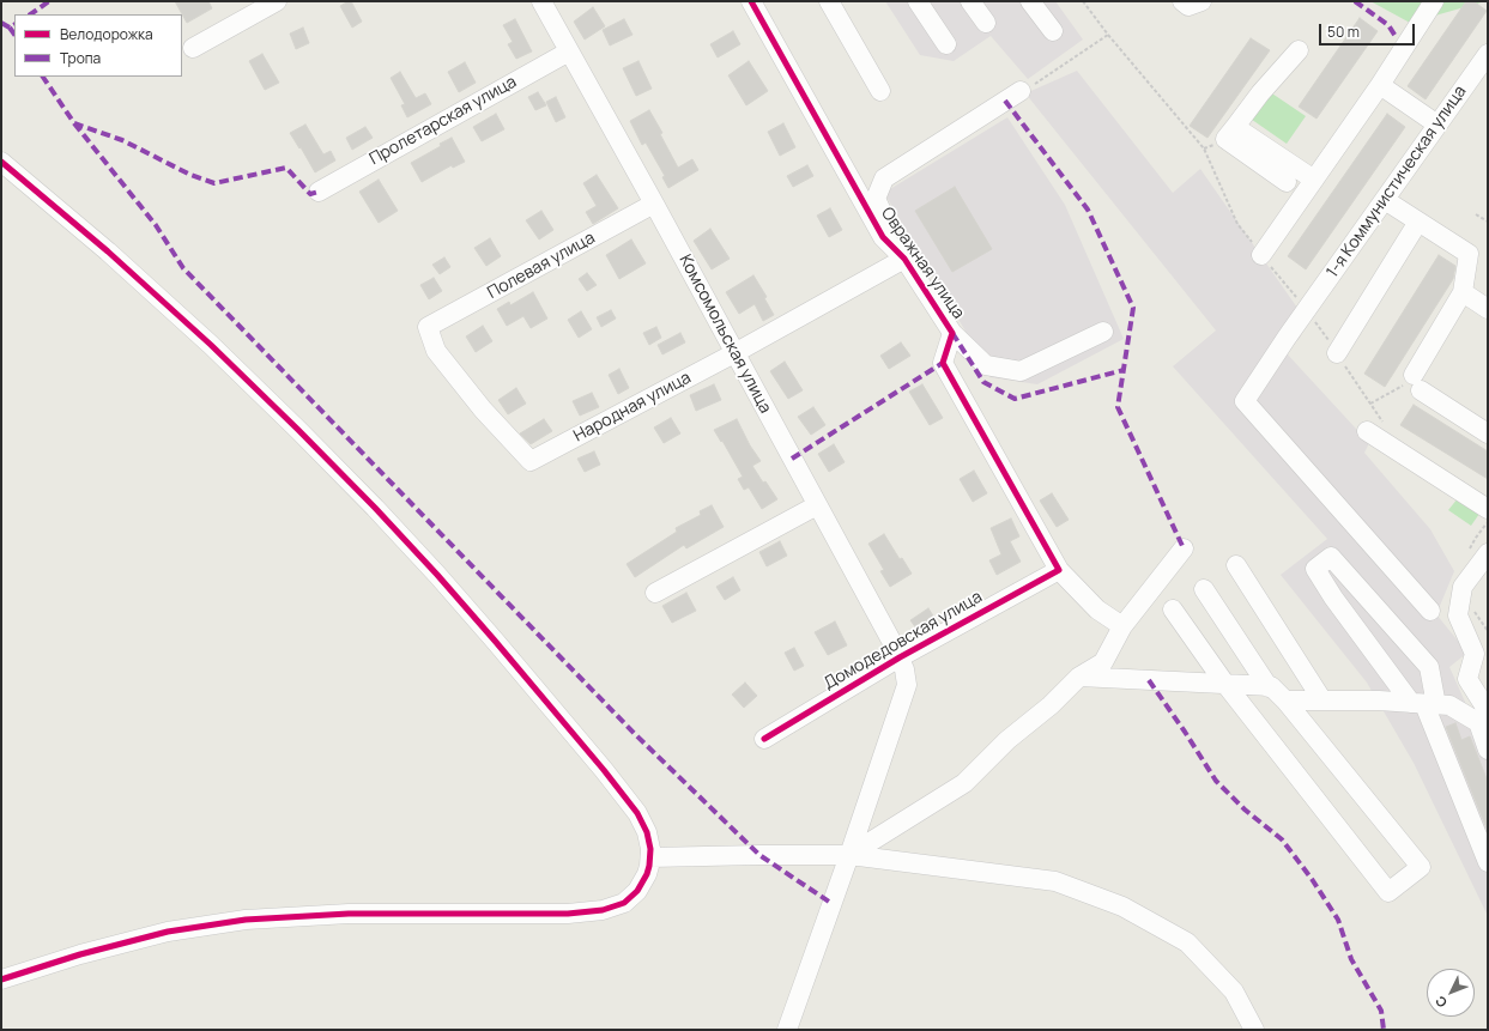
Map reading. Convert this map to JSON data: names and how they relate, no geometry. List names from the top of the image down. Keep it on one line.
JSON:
{"streets":{"street":["Пролетарская улица","1-я Коммунистическая улица","Овражная улица","Полевая улица","Комсомольская улица","Народная улица","Домодедовская улица"]},"crossings":[["Пролетарская улица","Комсомольская улица"],["Овражная улица","Народная улица"],["Овражная улица","Домодедовская улица"],["Полевая улица","Комсомольская улица"],["Полевая улица","Народная улица"],["Комсомольская улица","Народная улица"],["Комсомольская улица","Домодедовская улица"]],"legend":["Велодорожка","Тропа"],"scale_bar":"50 m","north":"bottom left"}
